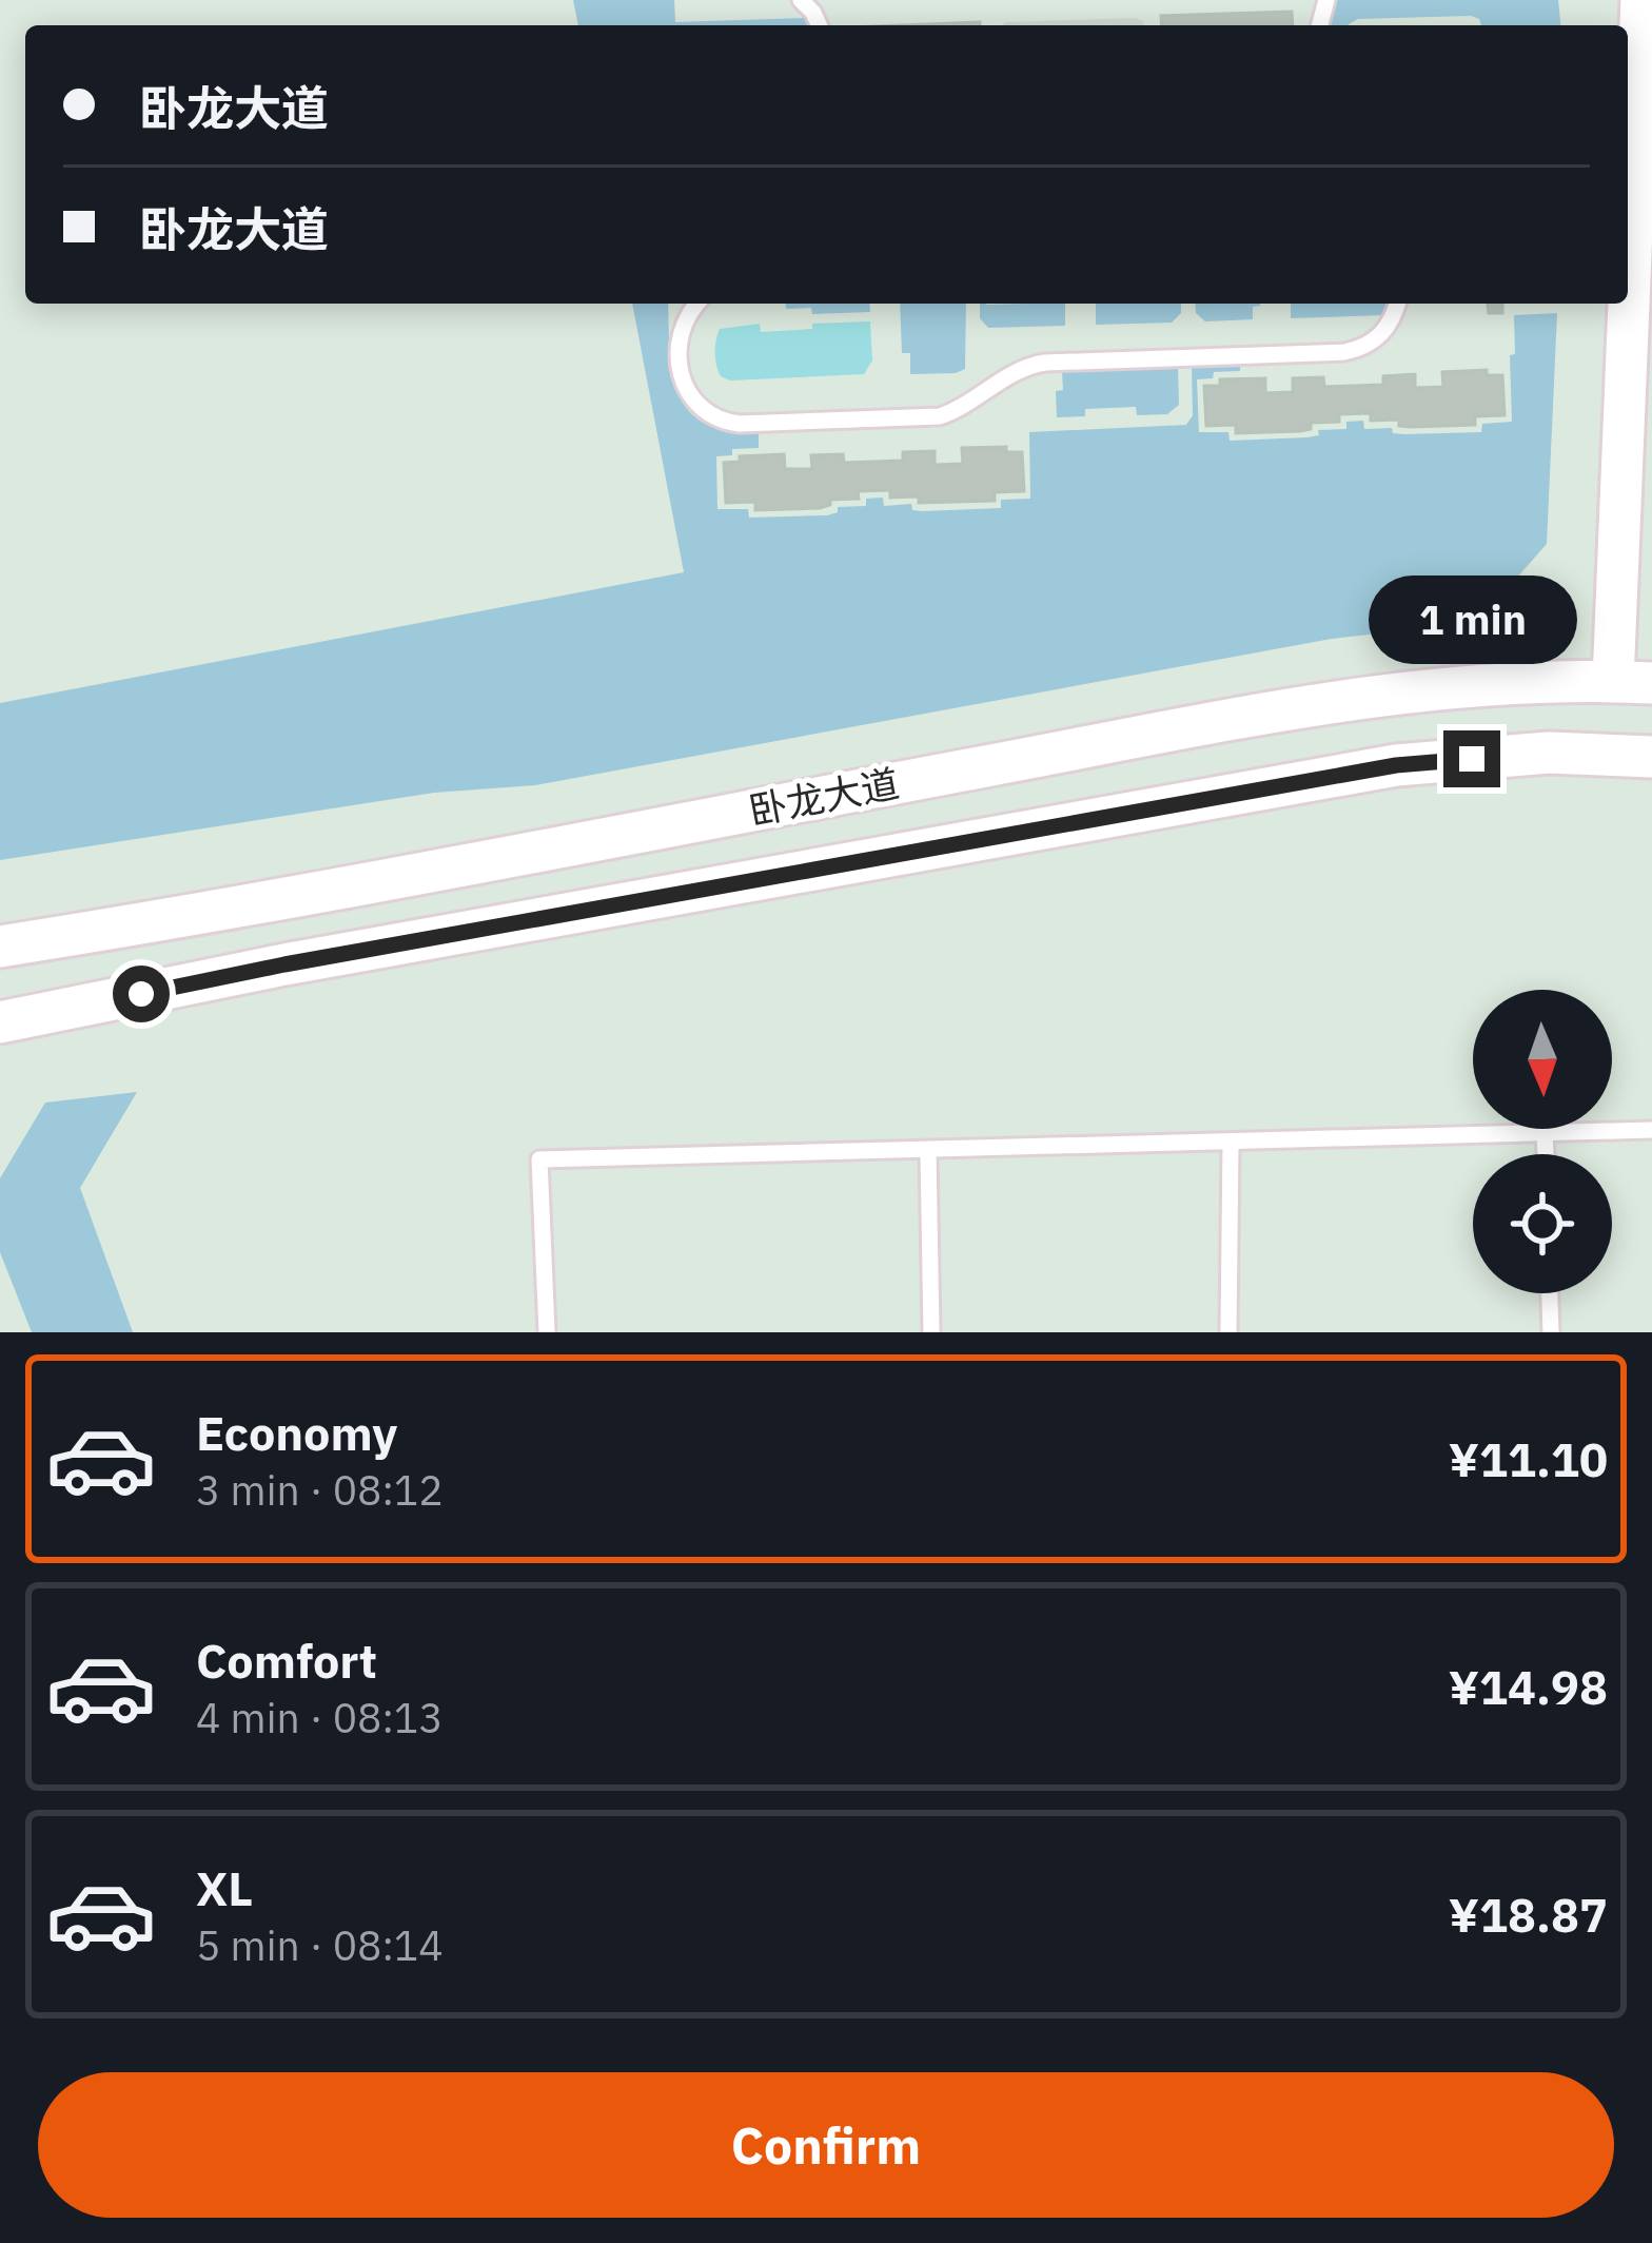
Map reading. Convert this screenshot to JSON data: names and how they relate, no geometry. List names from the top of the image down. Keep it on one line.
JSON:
{"streets":{"main road":["卧龙大道"]},"north":"bottom","page":{"banner":["卧龙大道","卧龙大道"],"bubble":"1 min","list":[{"name":"Economy","note":"3 min · 08:12","value":"¥11.10"},{"name":"Comfort","note":"4 min · 08:13","value":"¥14.98"},{"name":"XL","note":"5 min · 08:14","value":"¥18.87"}],"buttons":"Confirm"}}
